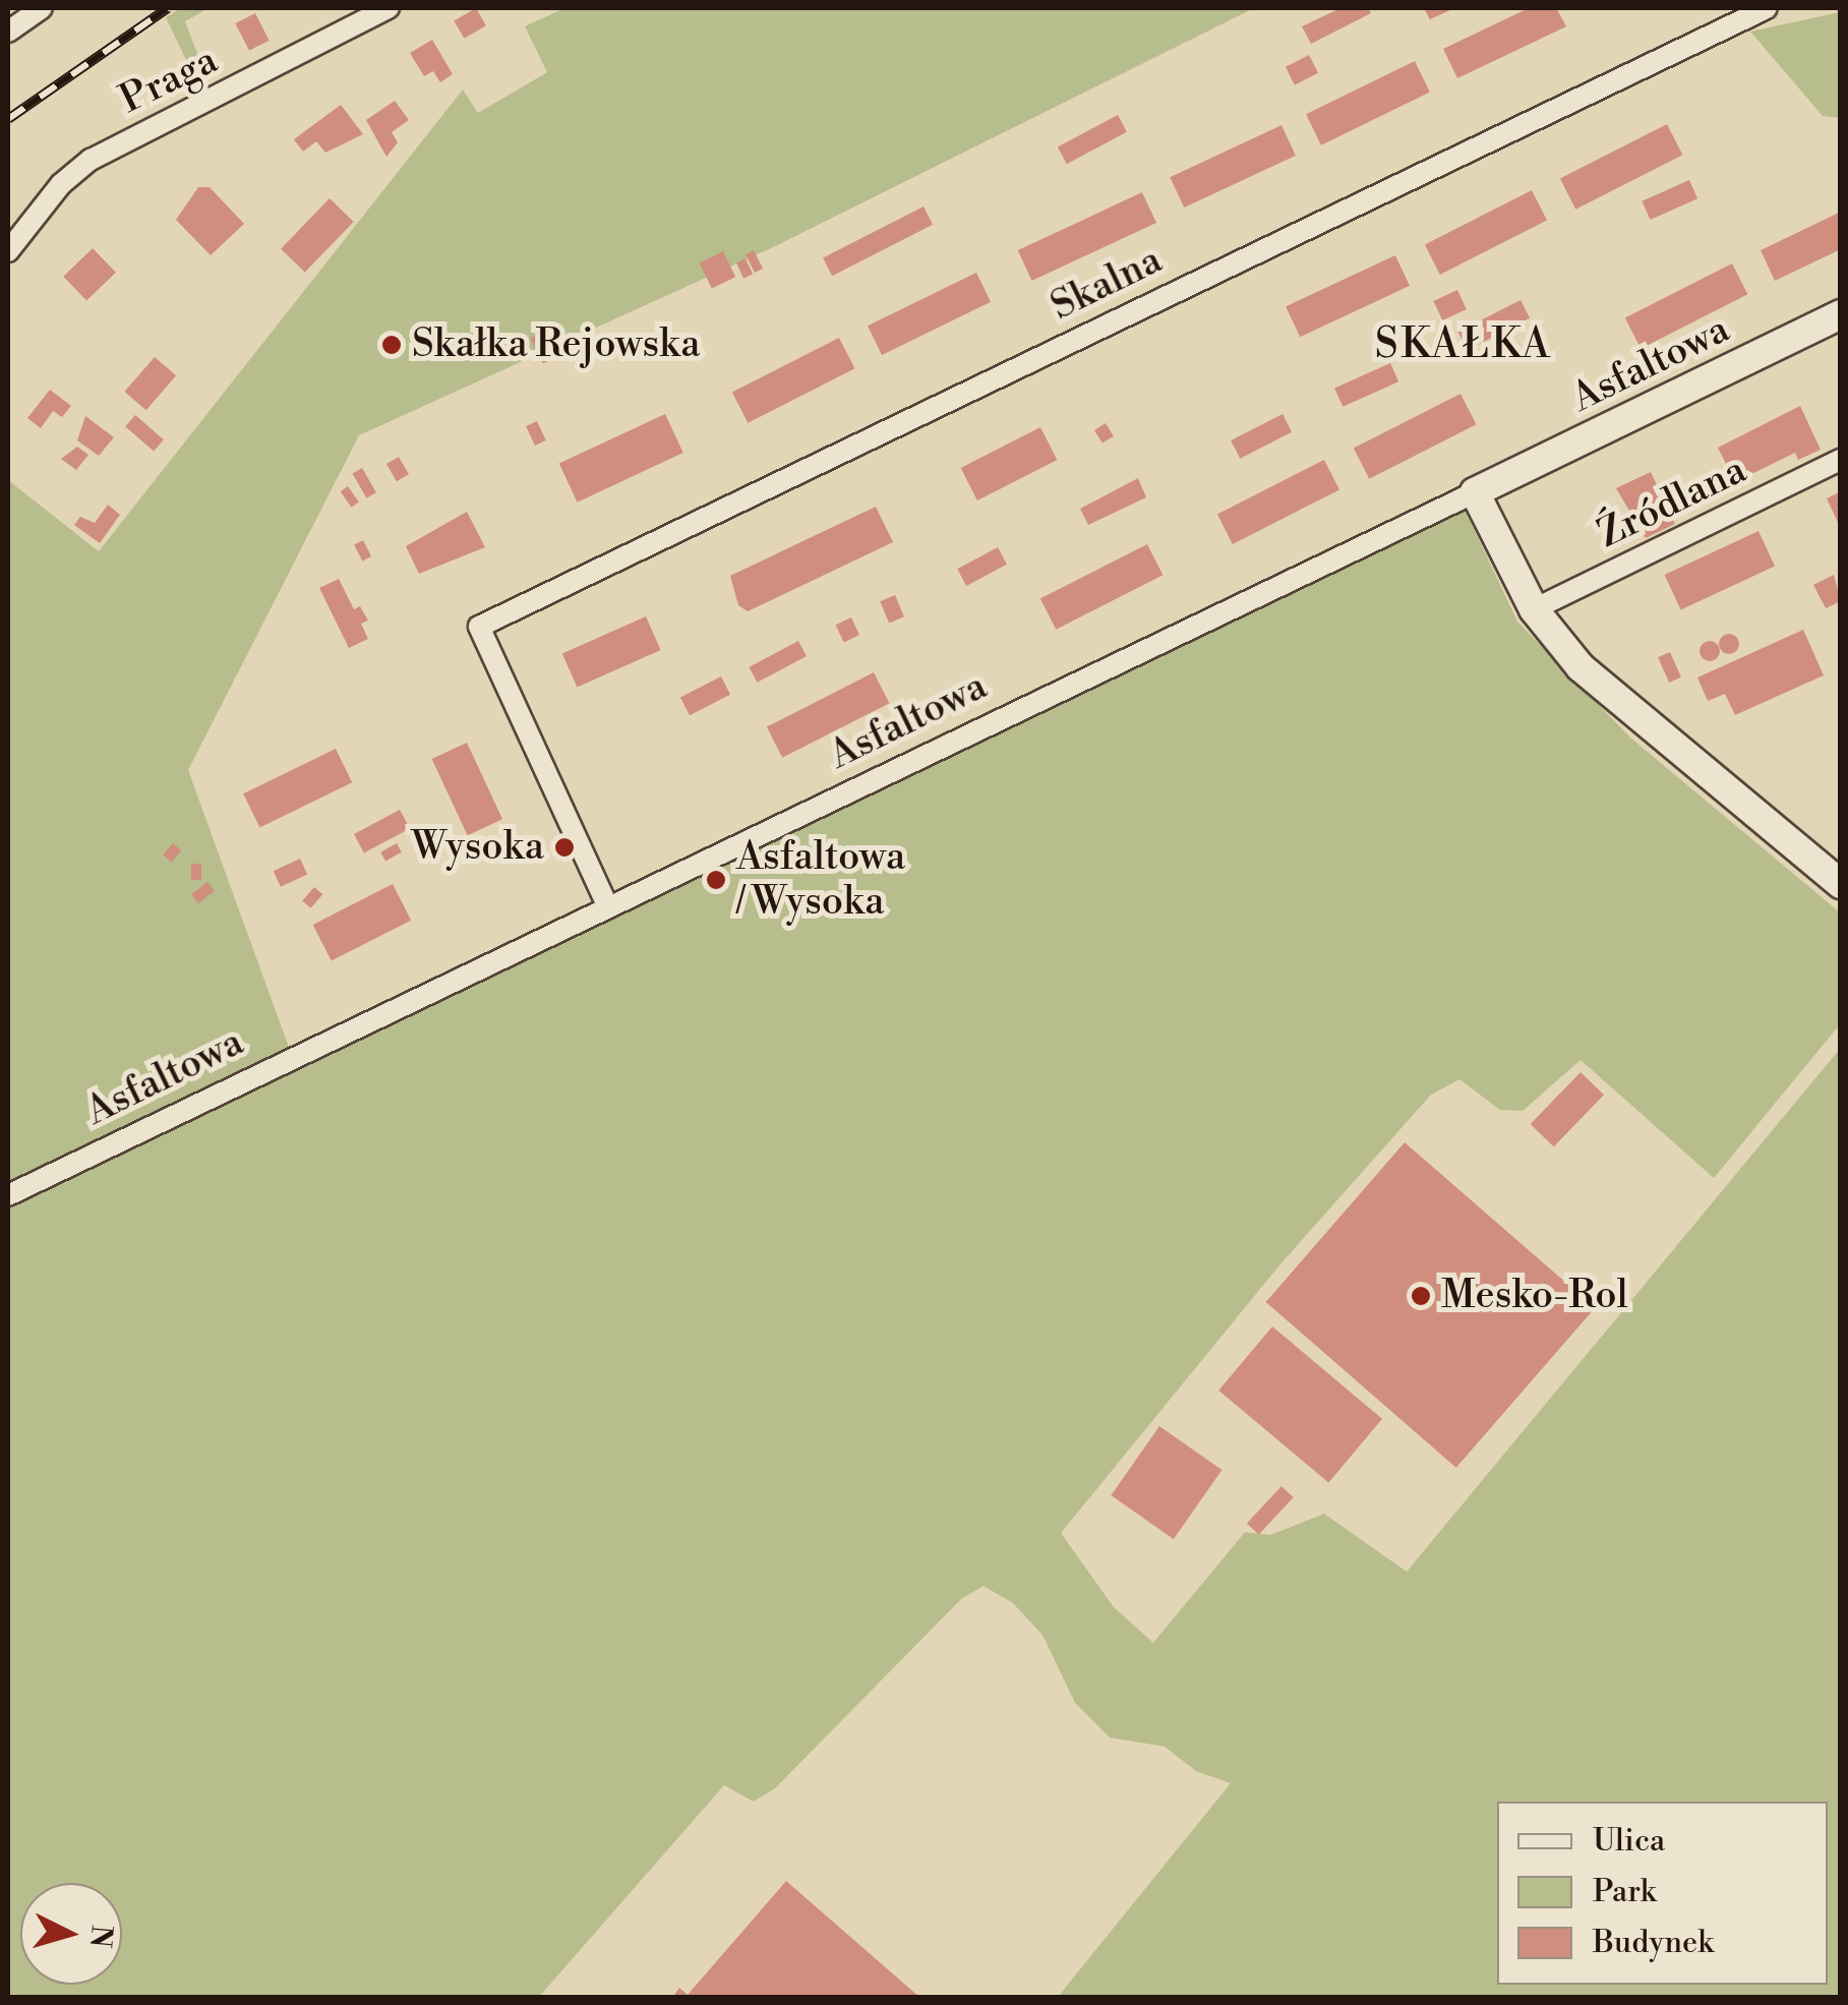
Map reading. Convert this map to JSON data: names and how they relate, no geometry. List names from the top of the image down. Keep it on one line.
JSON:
{"streets":{"street":["Praga","Skalna","Asfaltowa","Źródlana"]},"crossings":[["Skalna","Asfaltowa"]],"districts":["SKAŁKA"],"places":["Skałka Rejowska","Wysoka","Asfaltowa / Wysoka","Mesko-Rol"],"legend":["Ulica","Park","Budynek"],"north":"right"}
